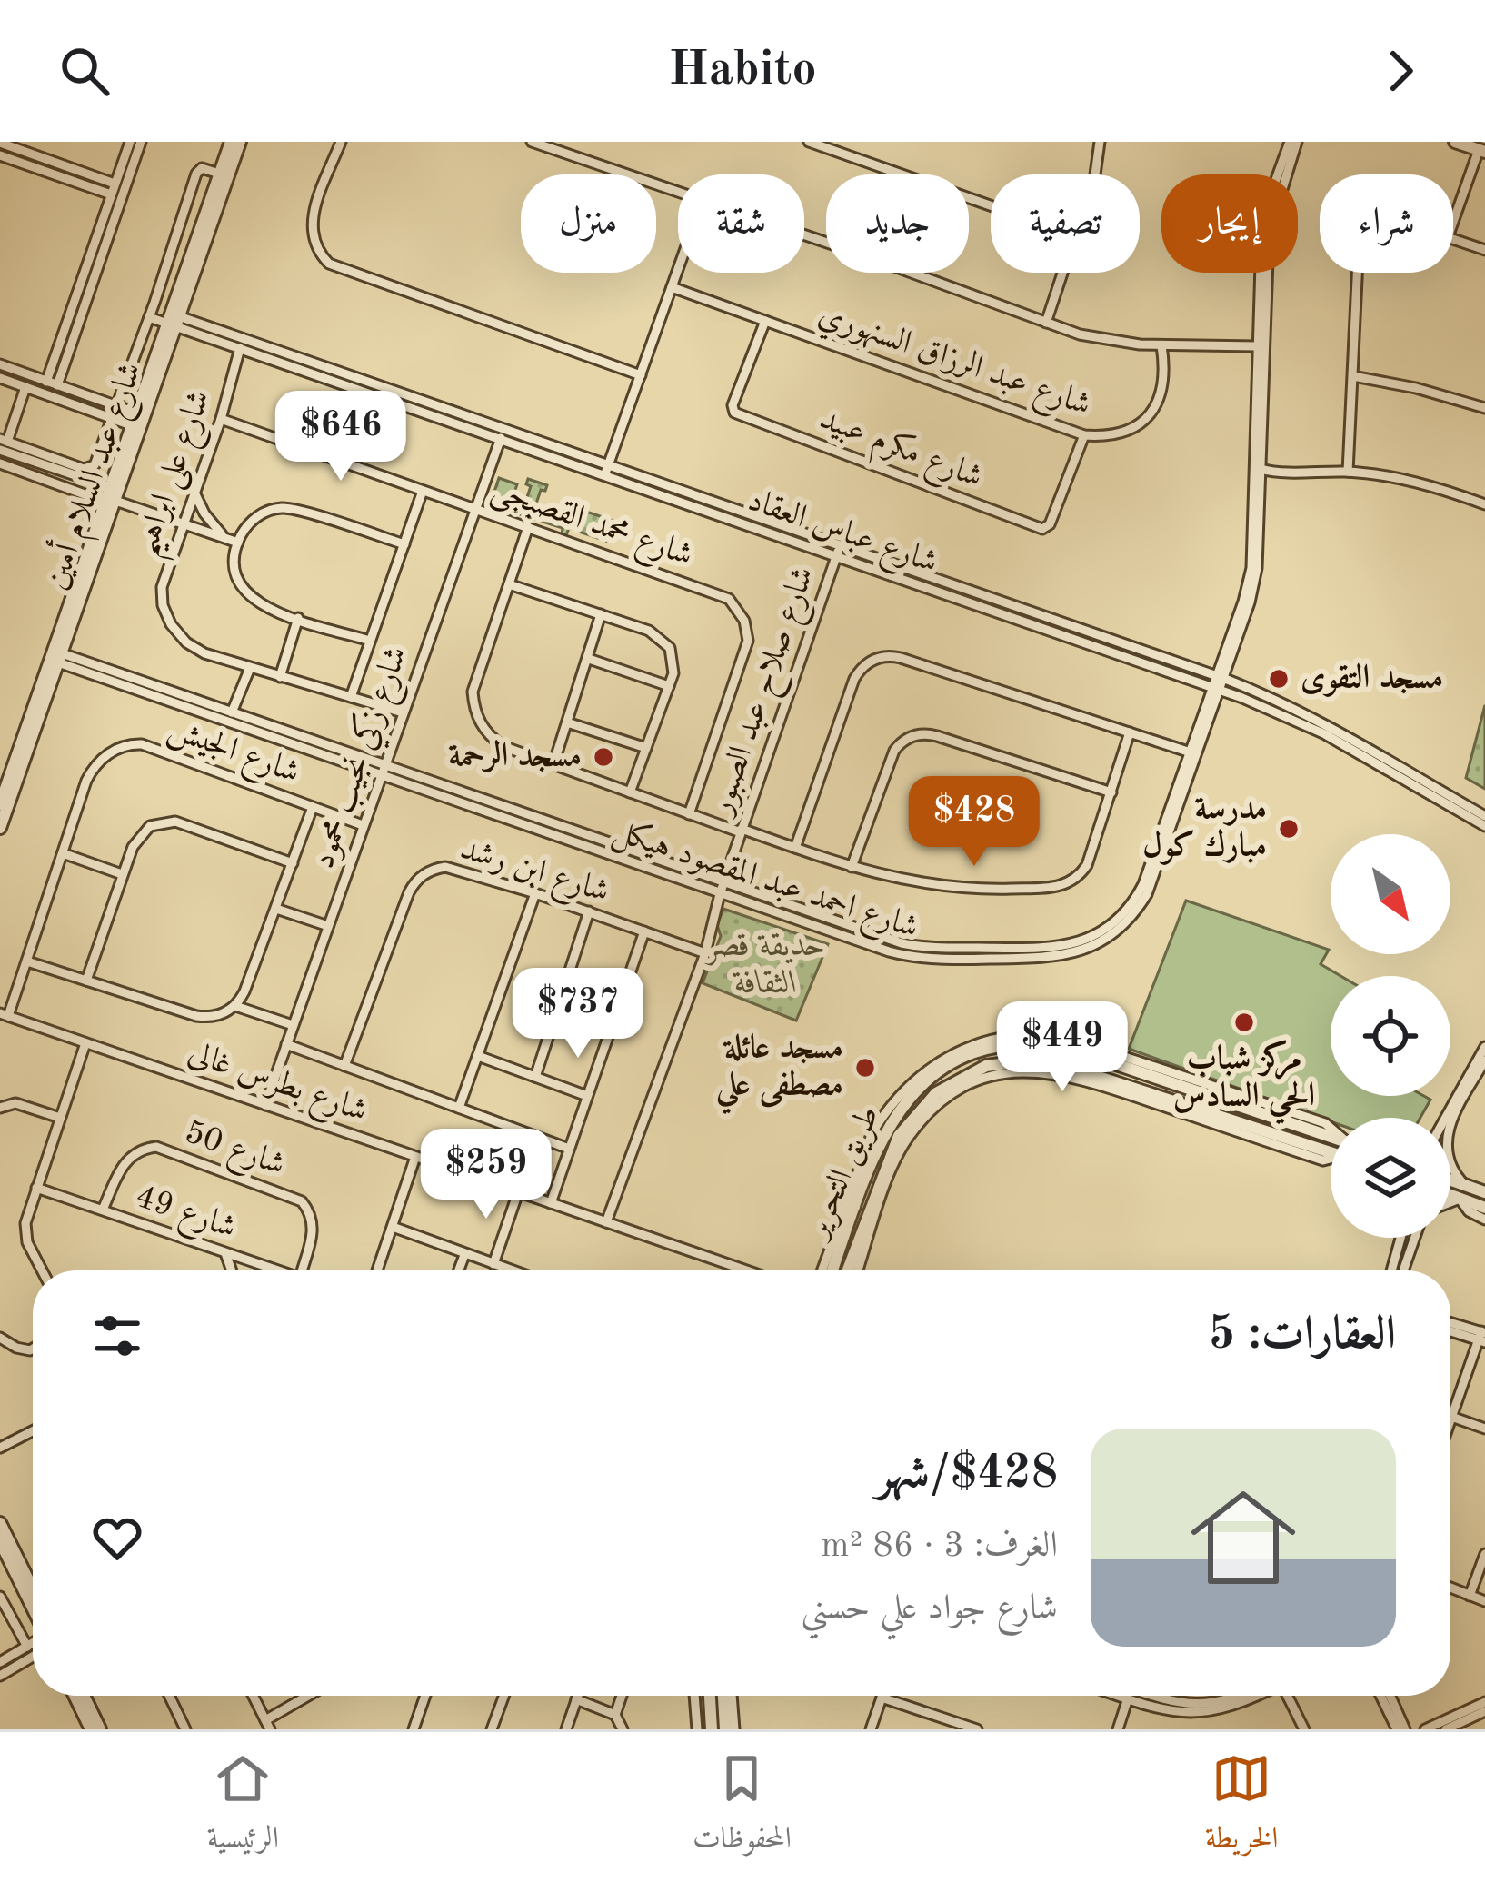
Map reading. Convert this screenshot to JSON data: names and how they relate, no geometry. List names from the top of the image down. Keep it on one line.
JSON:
{"streets":{"street":["شارع عبد الرزاق السنهوري","شارع مكرم عبيد","شارع على ابراهيم","شارع عبد السلام أمين","شارع محمد القصبجى","شارع عباس العقاد","شارع صلاح عبد الصبور","شارع الجيش","شارع زكي نجيب محمود","شارع ابن رشد","شارع احمد عبد المقصود هيكل","شارع بطرس غالى","شارع 50","طريق التحرير","شارع 49"]},"crossings":[["شارع عبد الرزاق السنهوري","شارع مكرم عبيد"],["شارع على ابراهيم","شارع محمد القصبجى"],["شارع على ابراهيم","شارع عباس العقاد"],["شارع على ابراهيم","شارع زكي نجيب محمود"],["شارع عبد السلام أمين","شارع عباس العقاد"],["شارع عبد السلام أمين","شارع احمد عبد المقصود هيكل"],["شارع محمد القصبجى","شارع زكي نجيب محمود"],["شارع عباس العقاد","شارع صلاح عبد الصبور"],["شارع عباس العقاد","شارع زكي نجيب محمود"],["شارع عباس العقاد","شارع احمد عبد المقصود هيكل"],["شارع صلاح عبد الصبور","شارع ابن رشد"],["شارع صلاح عبد الصبور","شارع احمد عبد المقصود هيكل"],["شارع صلاح عبد الصبور","شارع بطرس غالى"],["شارع الجيش","شارع زكي نجيب محمود"],["شارع الجيش","شارع بطرس غالى"],["شارع زكي نجيب محمود","شارع احمد عبد المقصود هيكل"],["شارع زكي نجيب محمود","شارع بطرس غالى"],["شارع 50","شارع 49"]],"parks":["حديقة قصر الثقافة"],"places":["مسجد التقوى","مسجد الرحمة","مدرسة مبارك كول","مركز شباب الحي السادس","مسجد عائلة مصطفى علي"],"north":"bottom right","page":{"header":"Habito","chip":["شراء","إيجار","تصفية","جديد","شقة","منزل"],"price":["$646","$428","$737","$449","$259"],"heading":"العقارات: 5","list":[{"name":"$428/شهر","note":"الغرف: 3 · 86 m² · شارع جواد علي حسني"}],"tabs":["الخريطة","المحفوظات","الرئيسية"]}}
